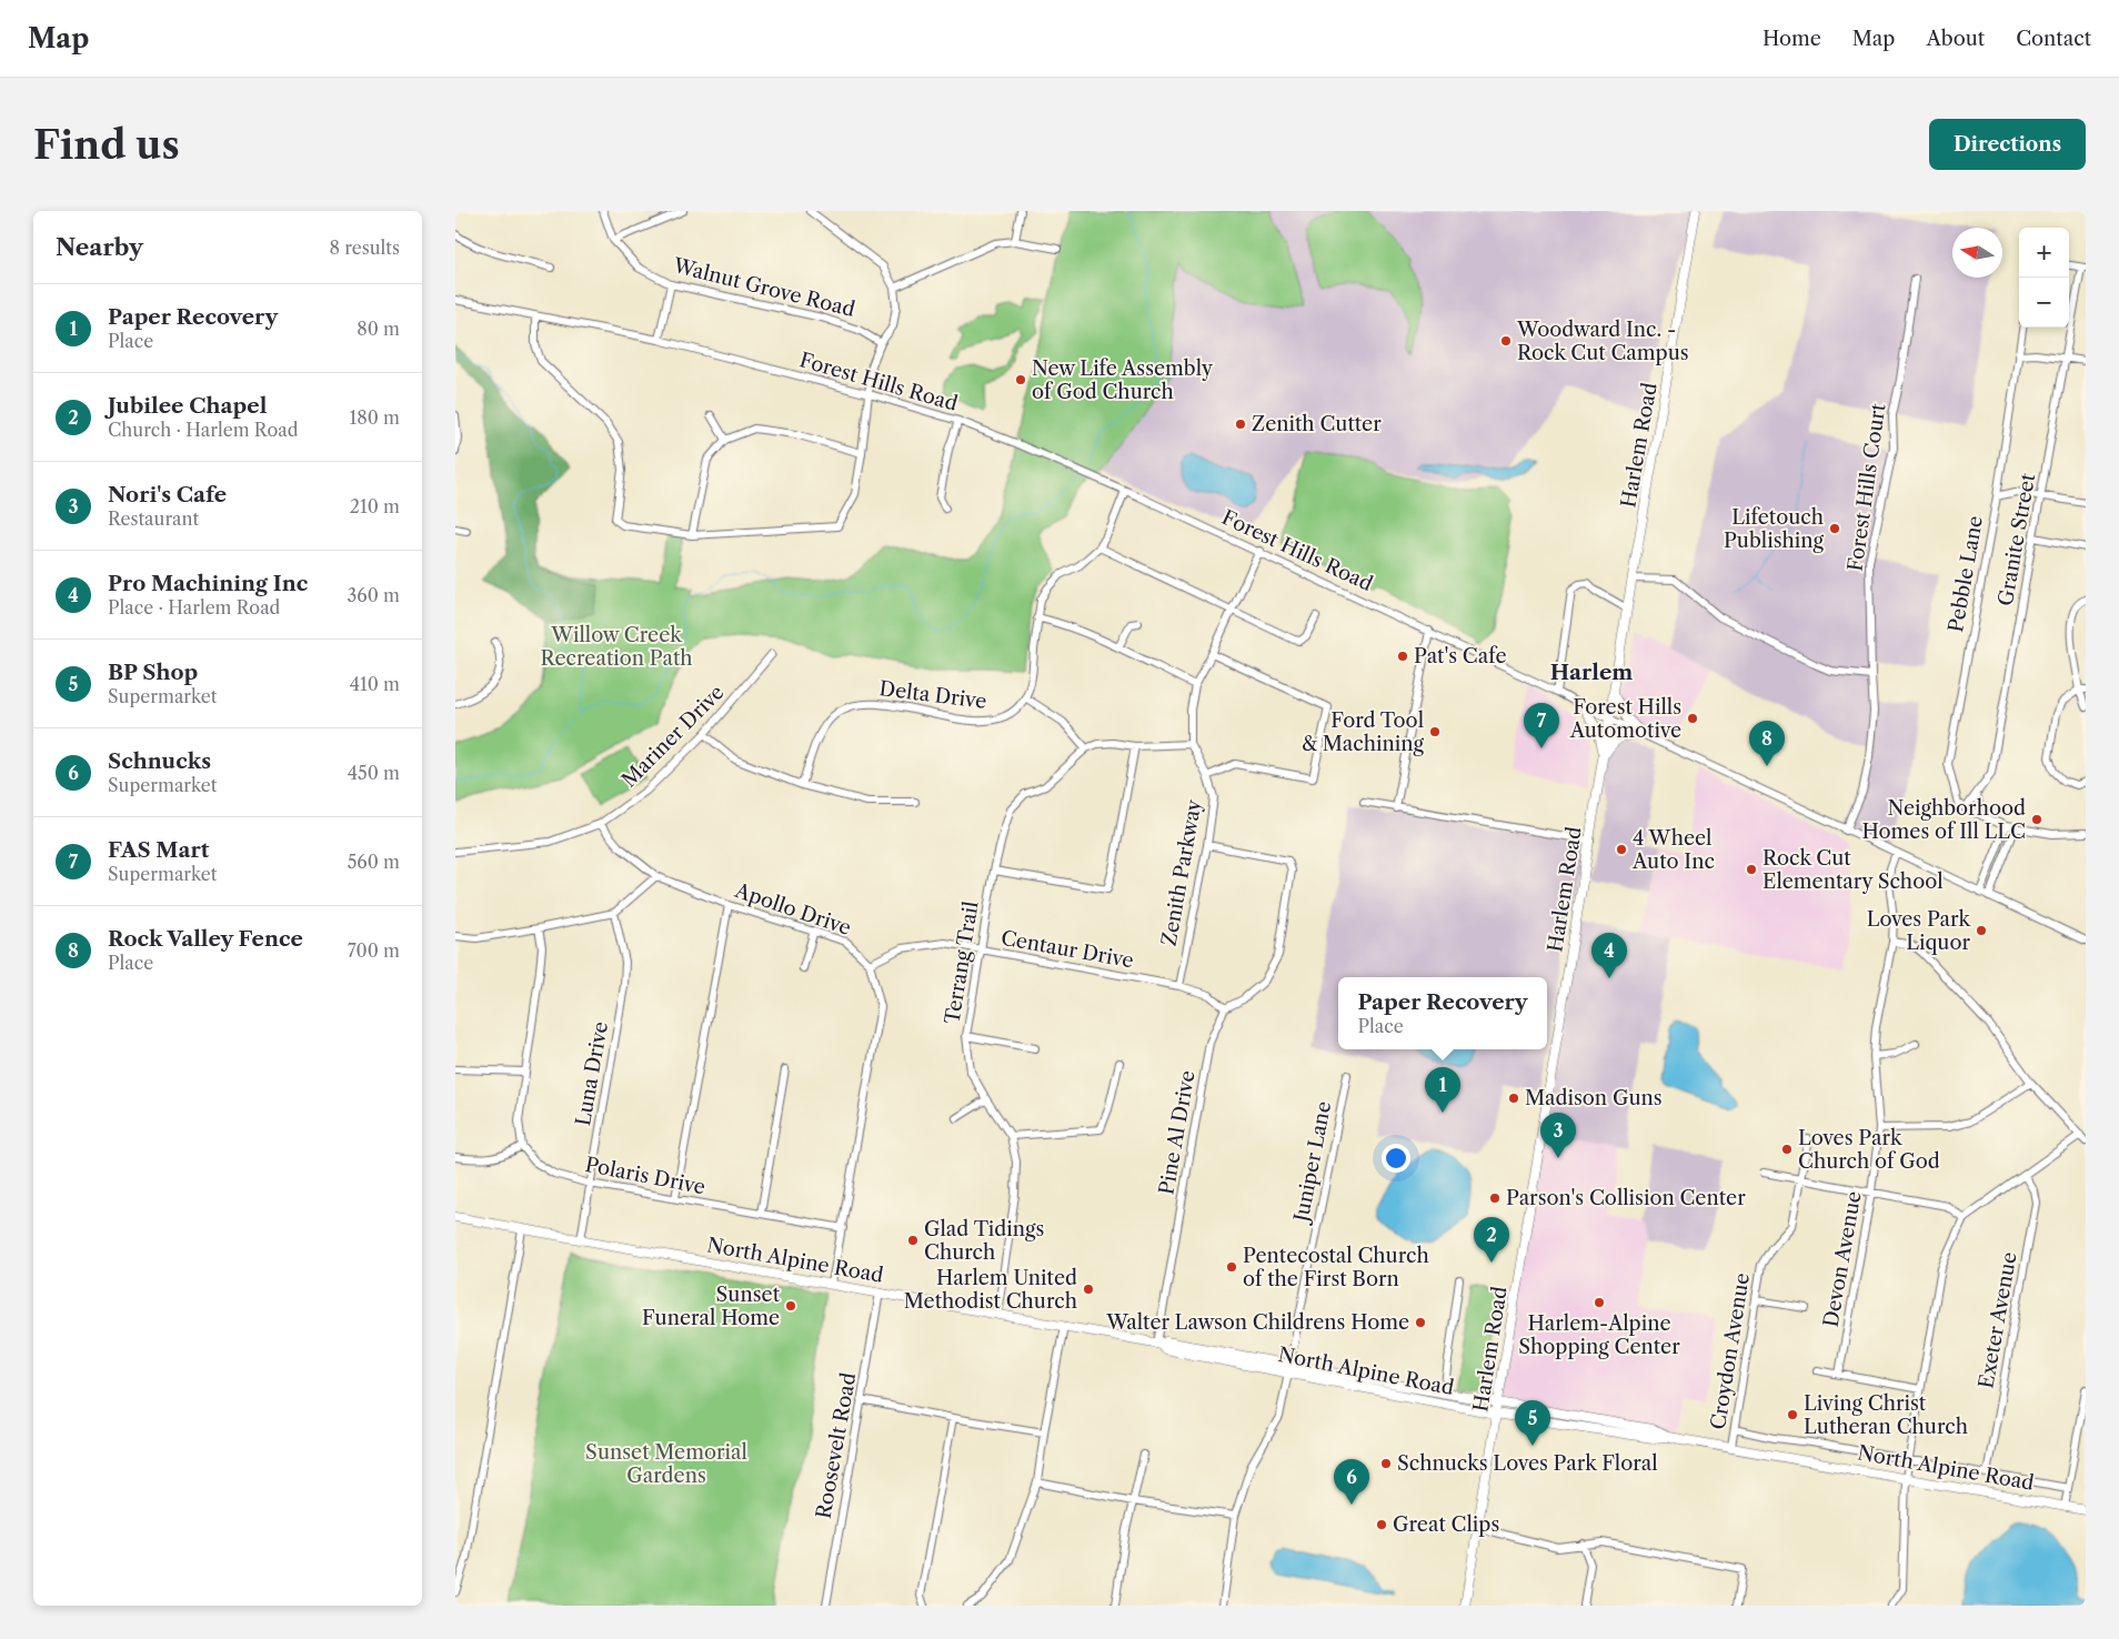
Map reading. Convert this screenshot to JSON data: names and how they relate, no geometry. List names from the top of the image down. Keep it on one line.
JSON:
{"streets":{"main road":["Harlem Road","North Alpine Road"],"street":["Walnut Grove Road","Forest Hills Road","Forest Hills Court","Granite Street","Pebble Lane","Delta Drive","Mariner Drive","Zenith Parkway","Apollo Drive","Centaur Drive","Terrang Trail","Luna Drive","Pine Al Drive","Juniper Lane","Polaris Drive","Devon Avenue","Exeter Avenue","Croydon Avenue","Roosevelt Road"]},"crossings":[["Forest Hills Road","Harlem Road"],["Forest Hills Road","Forest Hills Court"],["Forest Hills Road","Zenith Parkway"],["Forest Hills Road","Devon Avenue"],["Harlem Road","North Alpine Road"],["Granite Street","Pebble Lane"],["Mariner Drive","Apollo Drive"],["Zenith Parkway","Centaur Drive"],["Apollo Drive","Centaur Drive"],["Centaur Drive","Terrang Trail"],["Centaur Drive","Pine Al Drive"],["Terrang Trail","North Alpine Road"],["Luna Drive","Polaris Drive"],["Luna Drive","North Alpine Road"],["Pine Al Drive","North Alpine Road"],["Juniper Lane","North Alpine Road"],["North Alpine Road","Croydon Avenue"],["North Alpine Road","Roosevelt Road"]],"districts":["Harlem"],"parks":["Willow Creek Recreation Path","Sunset Memorial Gardens"],"places":["Woodward Inc. - Rock Cut Campus","New Life Assembly of God Church","Zenith Cutter","Lifetouch Publishing","Pat's Cafe","Forest Hills Automotive","Ford Tool & Machining","Neighborhood Homes of Ill LLC","4 Wheel Auto Inc","Rock Cut Elementary School","Loves Park Liquor","Madison Guns","Loves Park Church of God","Parson's Collision Center","Glad Tidings Church","Pentecostal Church of the First Born","Harlem United Methodist Church","Harlem-Alpine Shopping Center","Sunset Funeral Home","Walter Lawson Childrens Home","Living Christ Lutheran Church","Schnucks Loves Park Floral","Great Clips"],"north":"left","page":{"header":"Map","nav":["Home","Map","About","Contact"],"buttons":"Directions","title":"Find us","heading":["Nearby","8 results"],"map_buttons":["+","−"],"list":[{"mark":"1","name":"Paper Recovery","note":"Place","value":"80 m"},{"mark":"2","name":"Jubilee Chapel","note":"Church · Harlem Road","value":"180 m"},{"mark":"3","name":"Nori's Cafe","note":"Restaurant","value":"210 m"},{"mark":"4","name":"Pro Machining Inc","note":"Place · Harlem Road","value":"360 m"},{"mark":"5","name":"BP Shop","note":"Supermarket","value":"410 m"},{"mark":"6","name":"Schnucks","note":"Supermarket","value":"450 m"},{"mark":"7","name":"FAS Mart","note":"Supermarket","value":"560 m"},{"mark":"8","name":"Rock Valley Fence","note":"Place","value":"700 m"}],"pins":["7","8","4","1","3","2","5","6"],"popup":["Paper Recovery","Place"]}}
